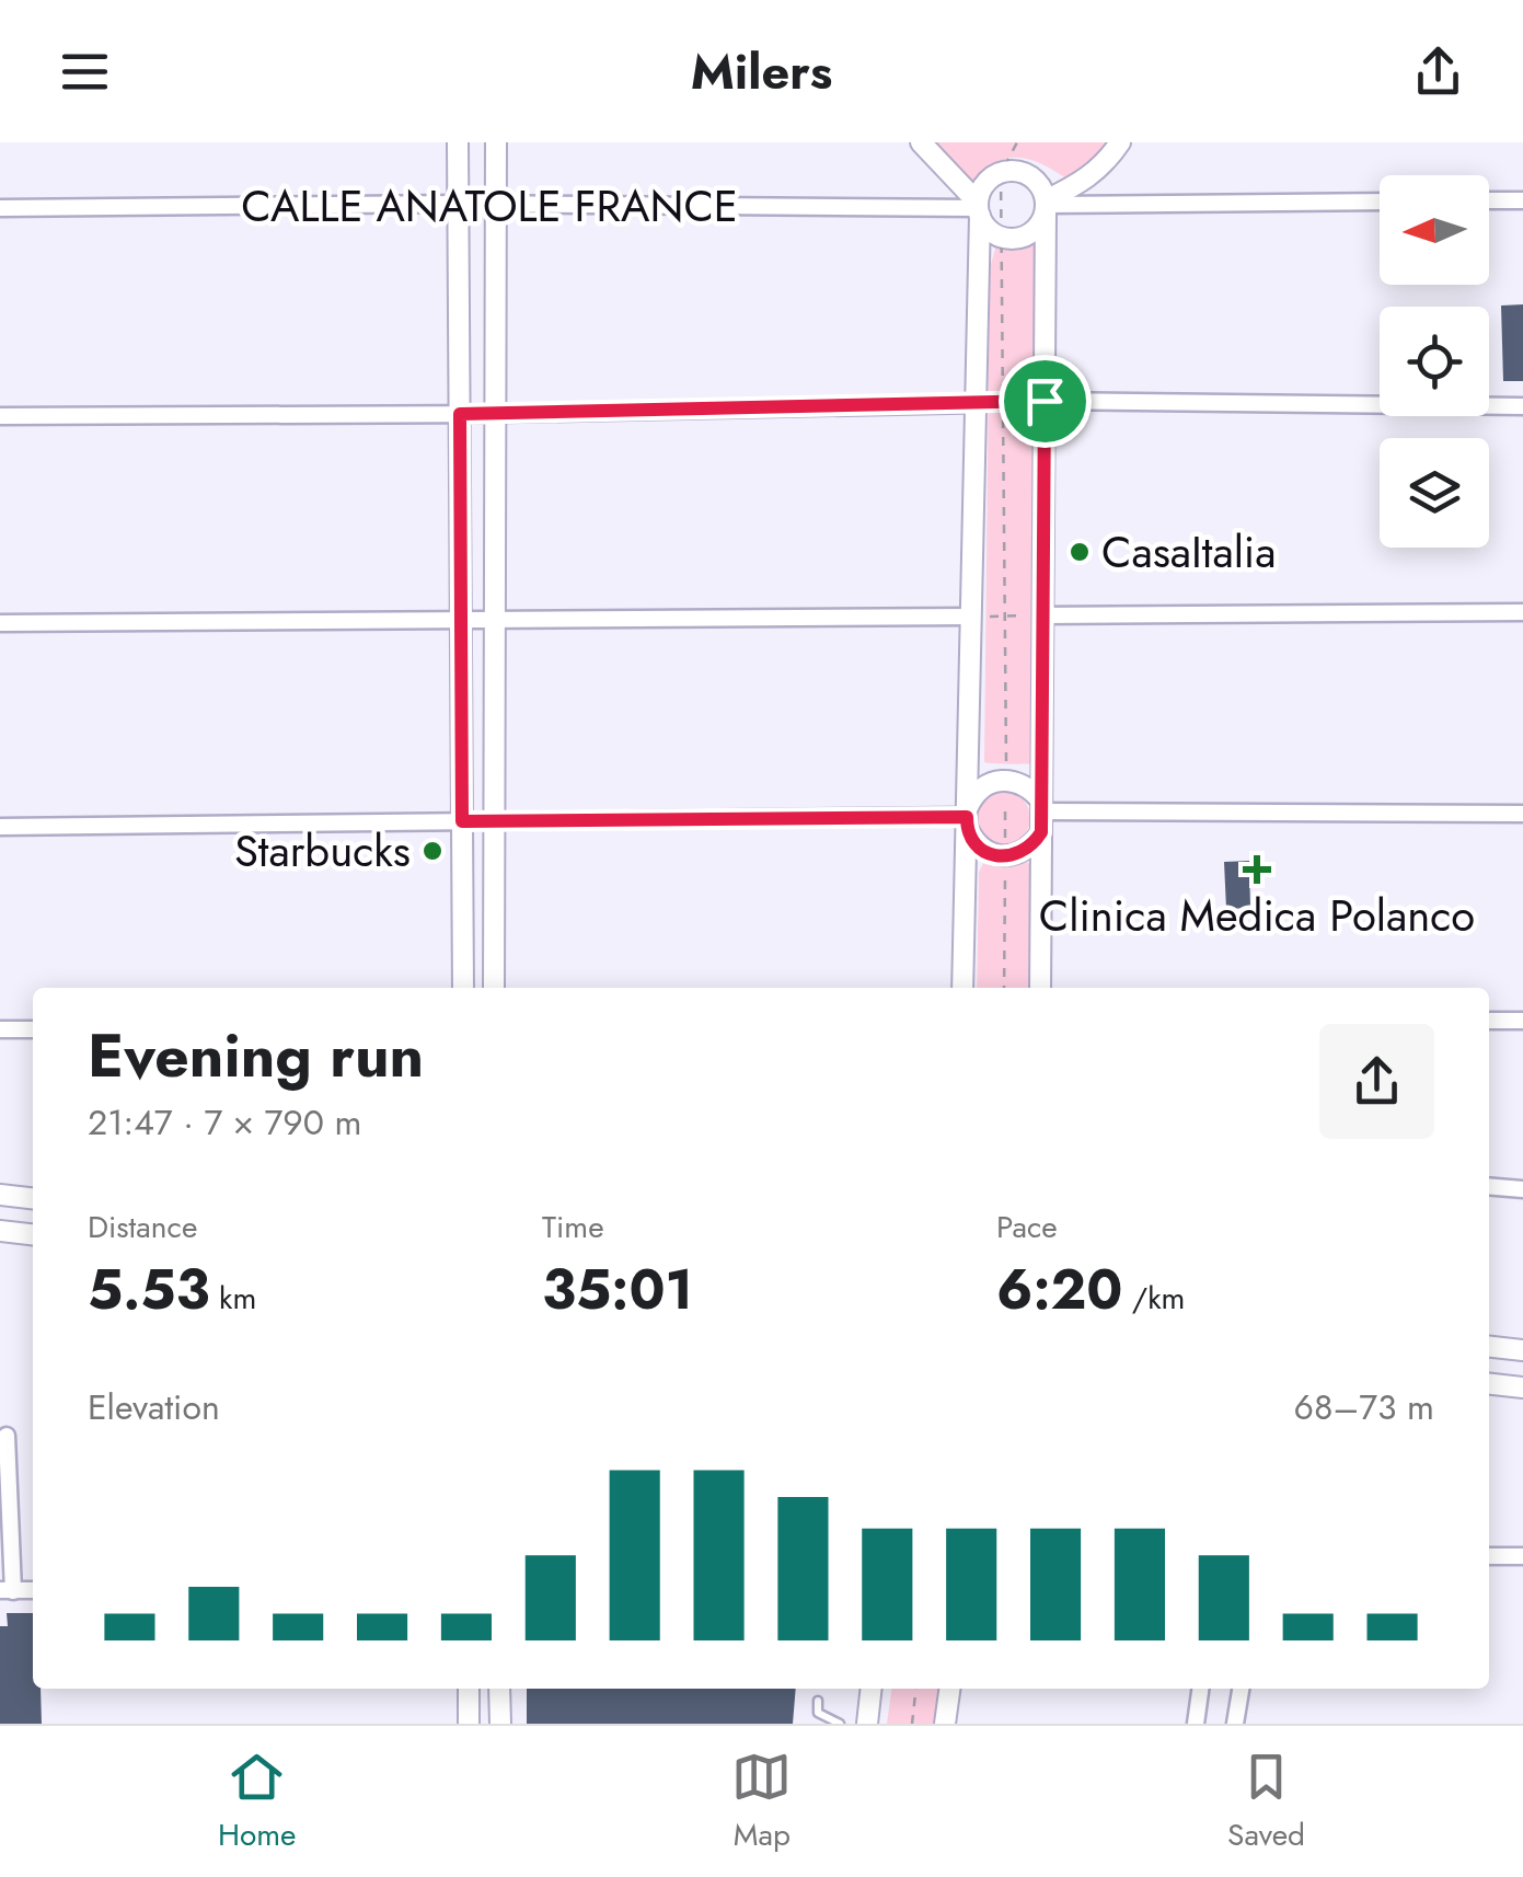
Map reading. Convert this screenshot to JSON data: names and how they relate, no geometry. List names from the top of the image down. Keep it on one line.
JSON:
{"streets":{"street":["CALLE ANATOLE FRANCE"]},"places":{"other":["CasaItalia","Starbucks"],"health":["Clinica Medica Polanco"]},"north":"left","page":{"header":"Milers","heading":["Evening run","21:47 · 7 × 790 m"],"stats":[["Distance","5.53 km"],["Time","35:01"],["Pace","6:20 /km"]],"chart":["Elevation","68–73 m"],"tabs":["Home","Map","Saved"]}}
